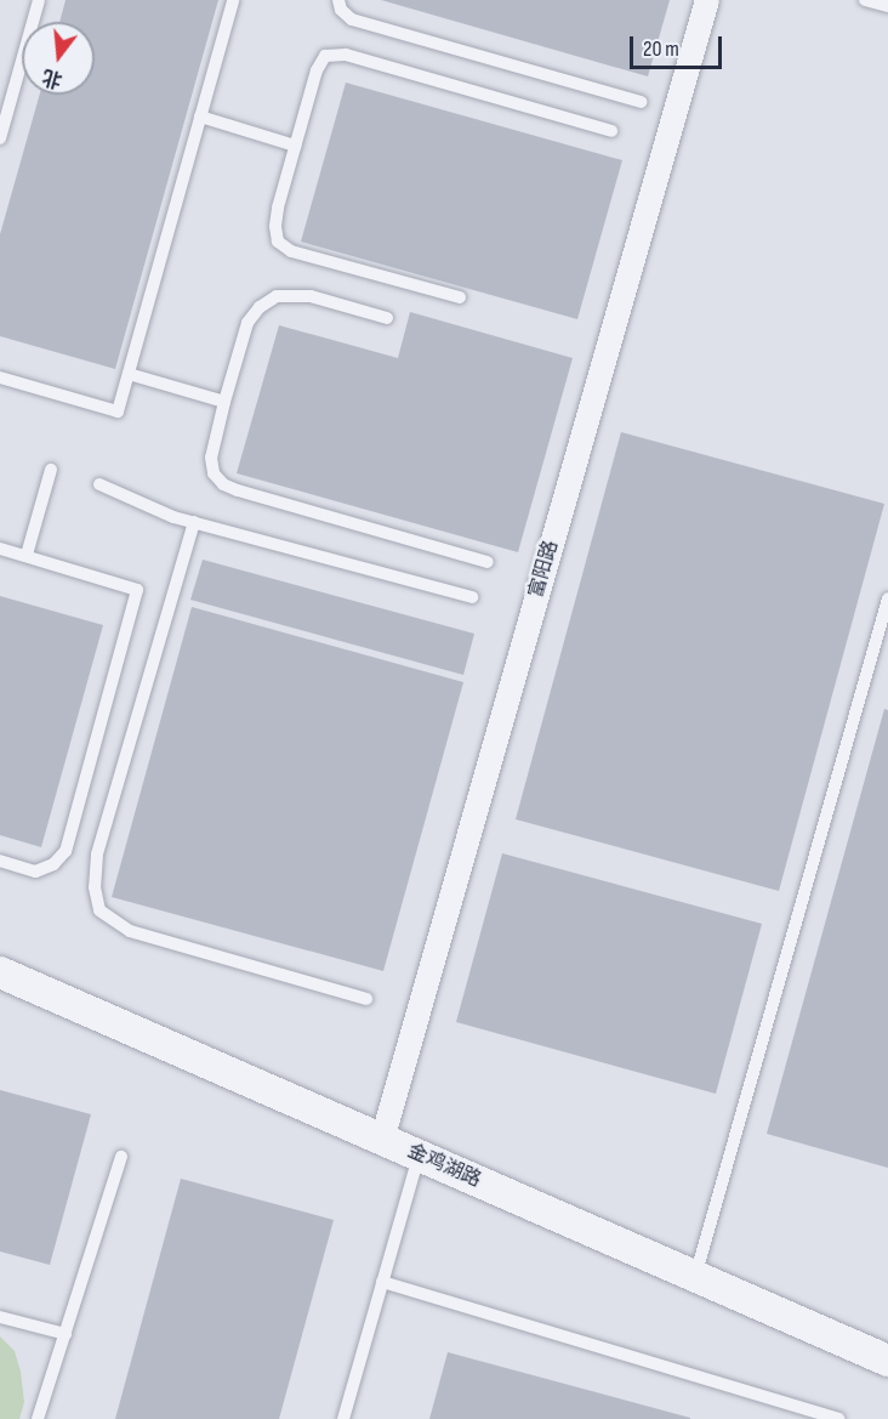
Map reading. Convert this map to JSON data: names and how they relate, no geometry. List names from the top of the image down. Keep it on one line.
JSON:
{"streets":{"street":["富阳路","金鸡湖路"]},"crossings":[["富阳路","金鸡湖路"]],"scale_bar":"20 m","north":"bottom"}
